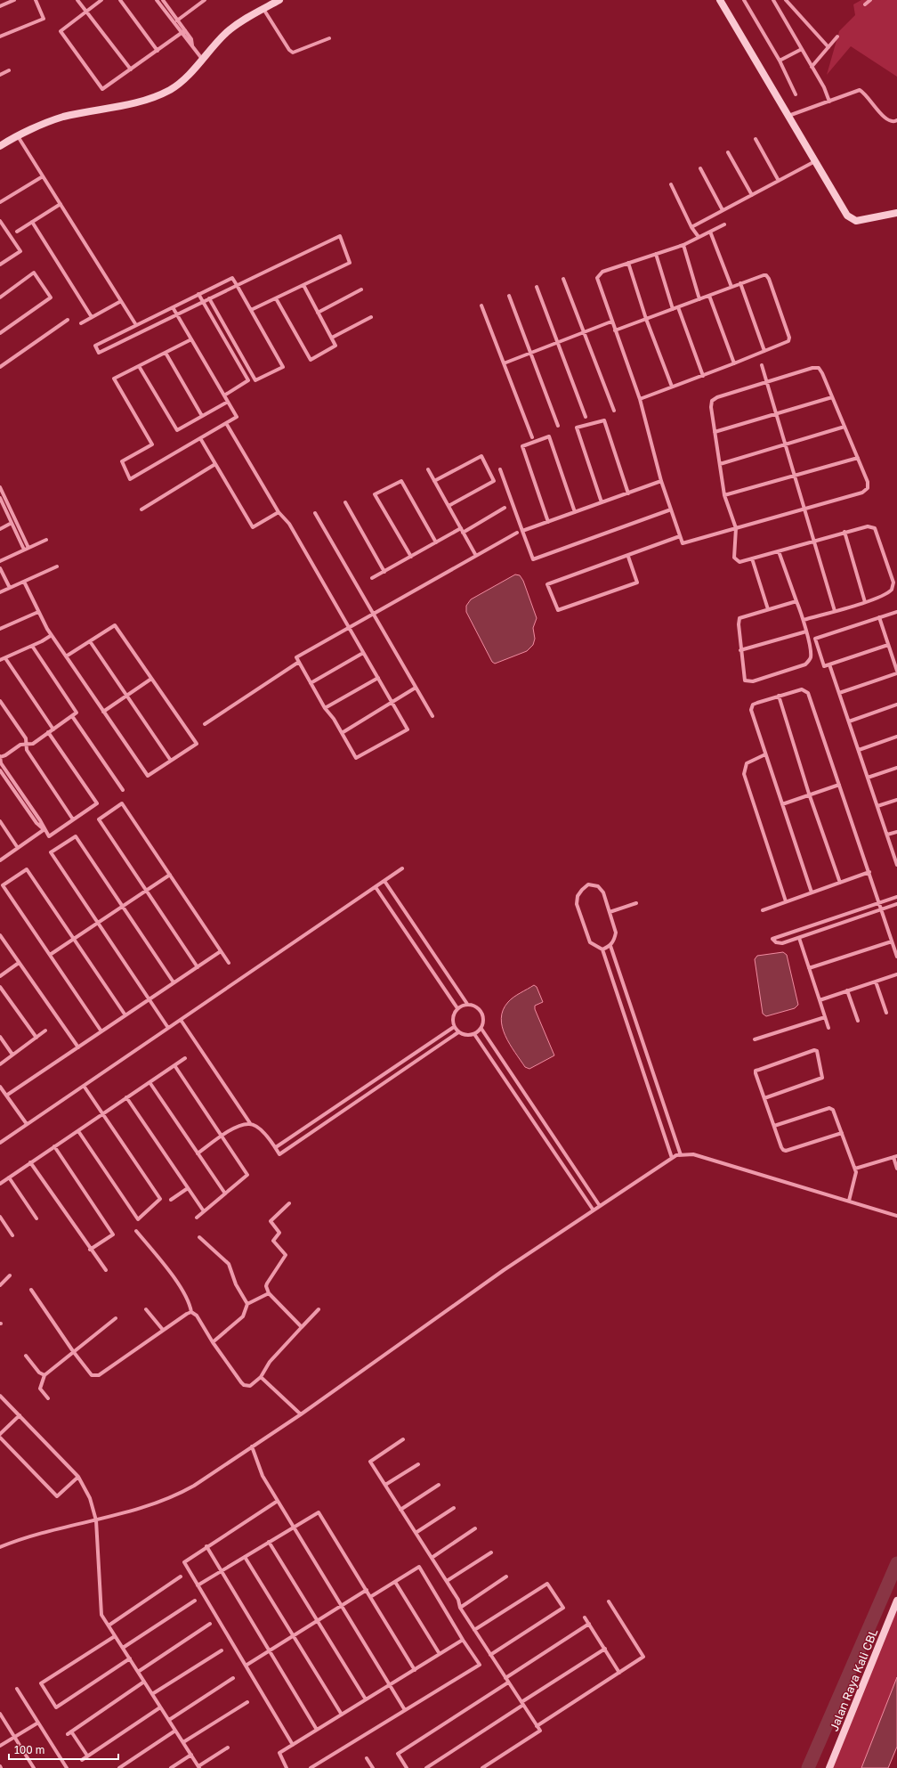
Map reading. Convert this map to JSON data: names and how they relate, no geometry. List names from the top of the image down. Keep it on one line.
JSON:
{"streets":{"street":["Jalan Raya Kali CBL"]},"scale_bar":"100 m"}
